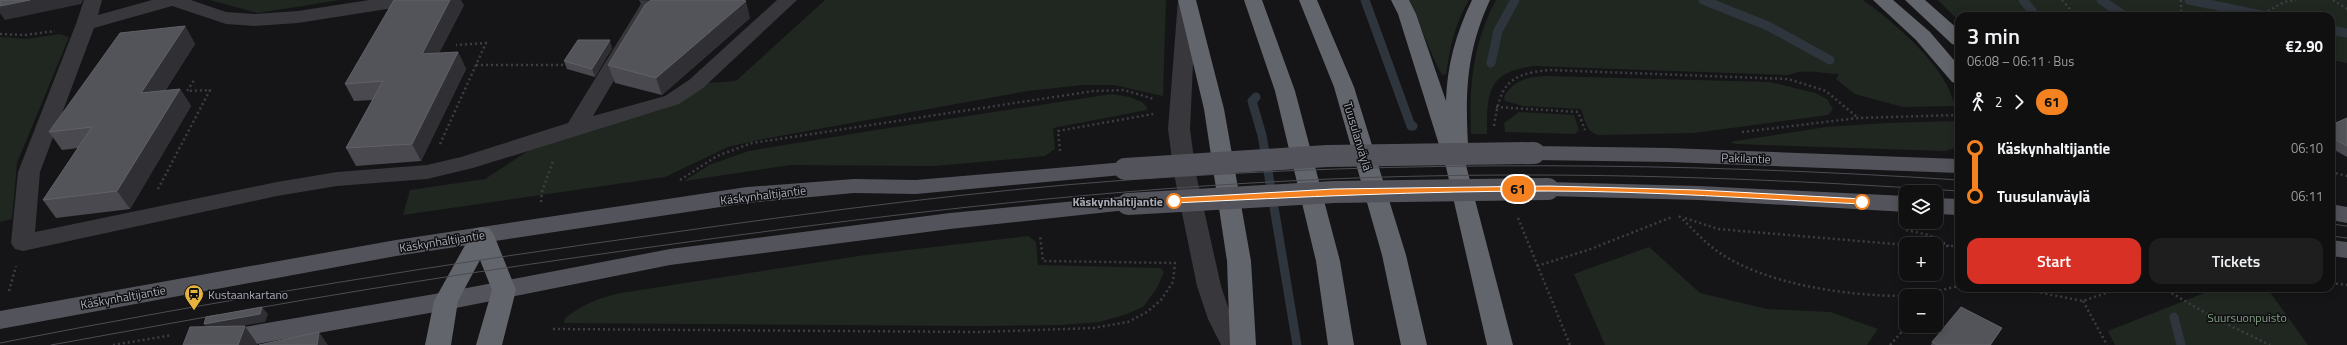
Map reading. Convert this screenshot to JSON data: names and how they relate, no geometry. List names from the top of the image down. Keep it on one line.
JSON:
{"streets":{"highway":["Tuusulanväylä"],"main road":["Pakilantie","Käskynhaltijantie"]},"crossings":[["Pakilantie","Käskynhaltijantie"]],"parks":["Suursuonpuisto"],"places":{"other":["Käskynhaltijantie"],"station":["Kustaankartano"]},"lines":["bus line 61"],"page":{"on_map":"61","heading":["3 min","06:08 – 06:11 · Bus","€2.90"],"legs":["2","61"],"list":[{"name":"Käskynhaltijantie","value":"06:10"},{"name":"Tuusulanväylä","value":"06:11"}],"map_buttons":["+","−"],"buttons":["Start","Tickets"]}}
